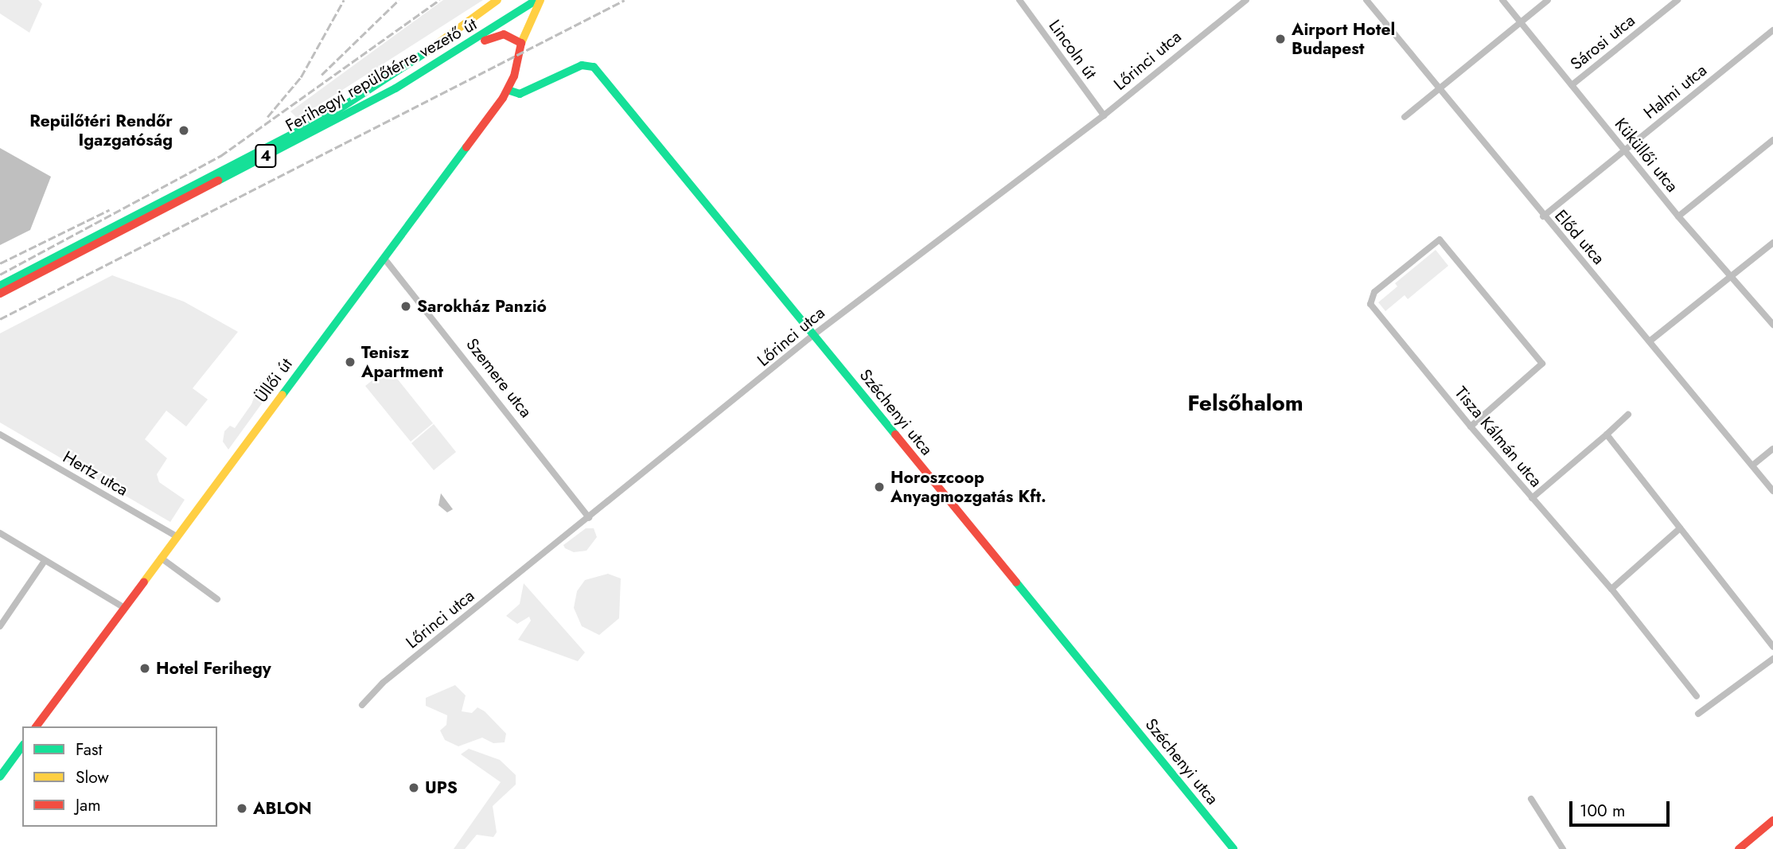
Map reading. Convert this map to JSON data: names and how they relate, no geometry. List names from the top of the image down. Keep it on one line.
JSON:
{"streets":{"main road":["Ferihegyi repülőtérre vezető út","4","Üllői út","Széchenyi utca"],"street":["Sárosi utca","Lincoln út","Lőrinci utca","Halmi utca","Küküllői utca","Előd utca","Szemere utca","Tisza Kálmán utca","Hertz utca"]},"crossings":[["Sárosi utca","Küküllői utca"],["Lincoln út","Lőrinci utca"],["Lőrinci utca","Szemere utca"],["Lőrinci utca","Széchenyi utca"],["Halmi utca","Küküllői utca"],["Halmi utca","Előd utca"],["Szemere utca","Üllői út"],["Üllői út","Széchenyi utca"],["Üllői út","Hertz utca"]],"districts":["Felsőhalom"],"places":["Airport Hotel Budapest","Repülőtéri Rendőr Igazgatóság","Sarokház Panzió","Tenisz Apartment","Horoszcoop Anyagmozgatás Kft.","Hotel Ferihegy","UPS","ABLON"],"legend":["Fast","Slow","Jam"],"scale_bar":"100 m"}
